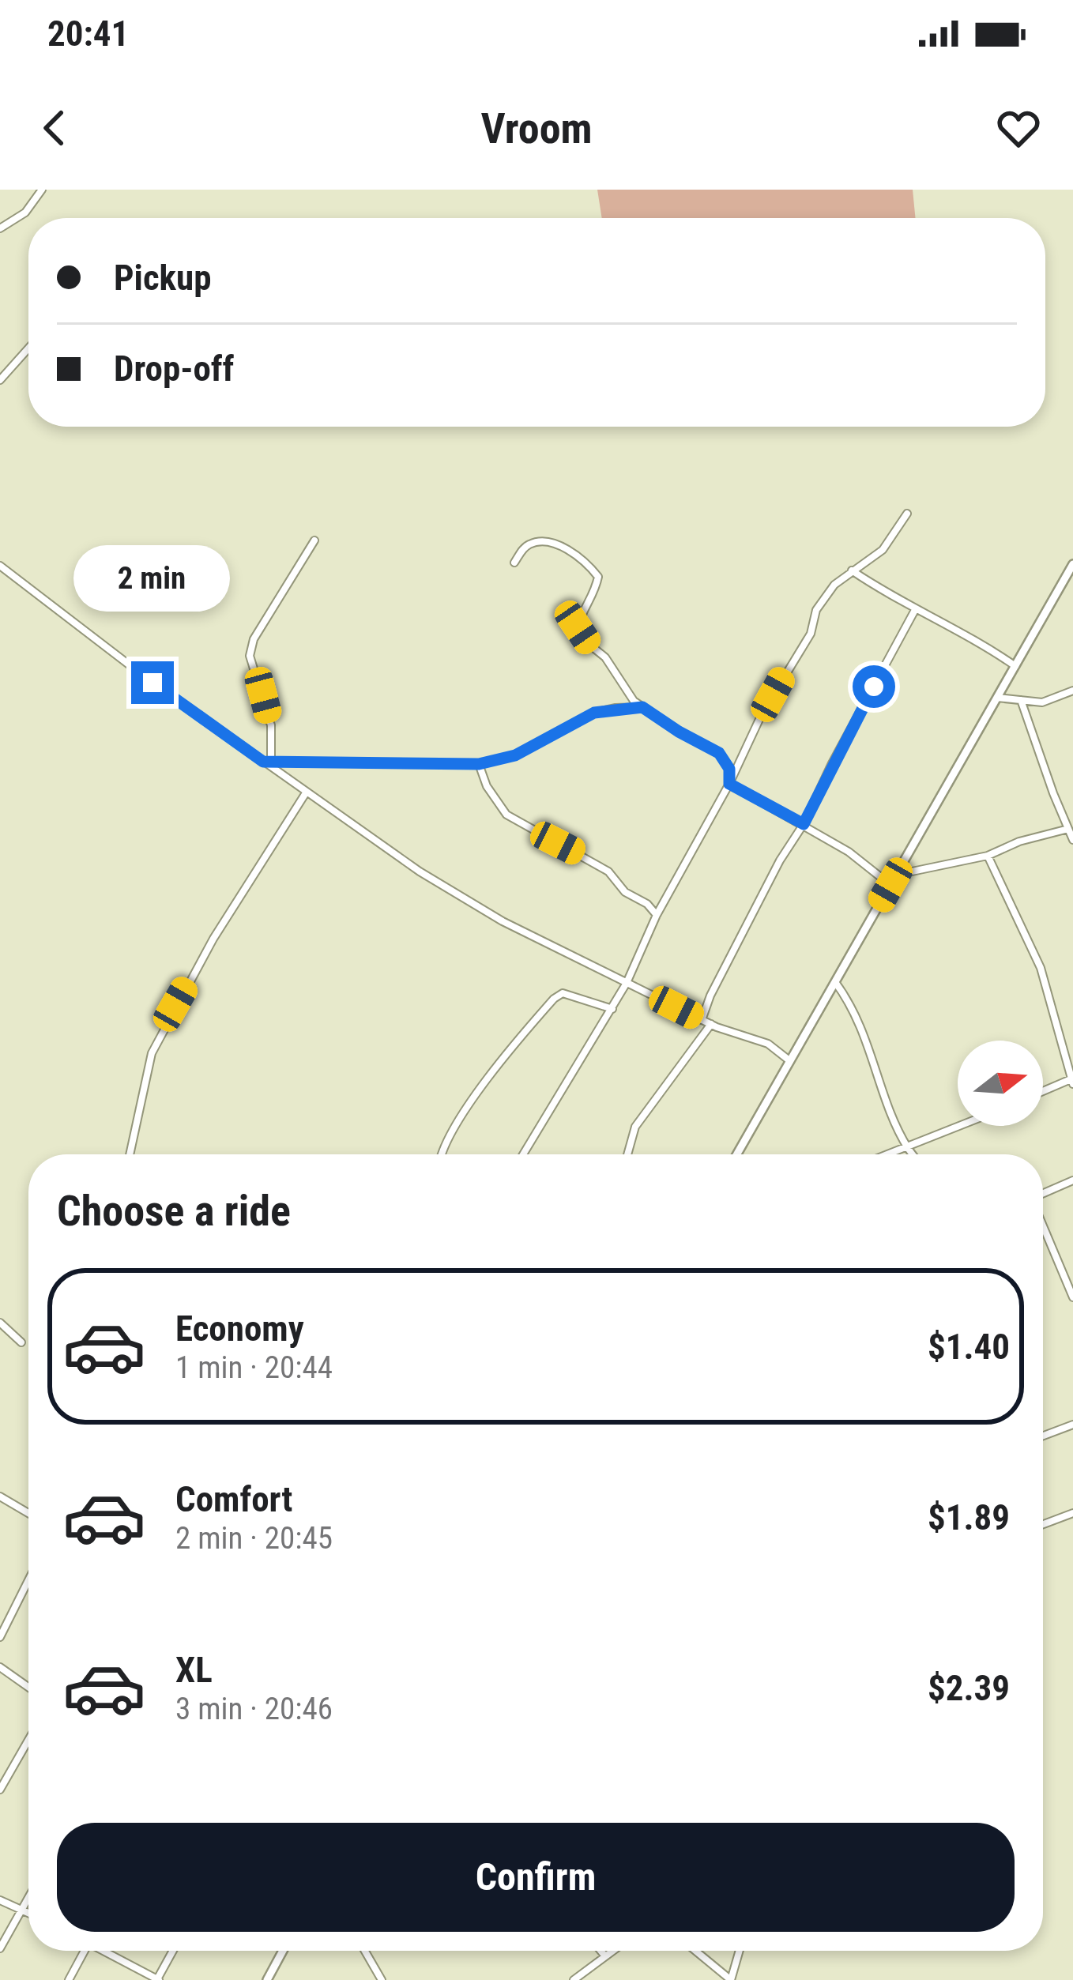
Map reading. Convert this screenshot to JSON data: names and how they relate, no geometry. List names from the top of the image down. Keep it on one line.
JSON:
{"north":"right","page":{"status":"20:41","header":"Vroom","banner":["Pickup","Drop-off"],"bubble":"2 min","heading":"Choose a ride","list":[{"name":"Economy","note":"1 min · 20:44","value":"$1.40"},{"name":"Comfort","note":"2 min · 20:45","value":"$1.89"},{"name":"XL","note":"3 min · 20:46","value":"$2.39"}],"buttons":"Confirm"}}
